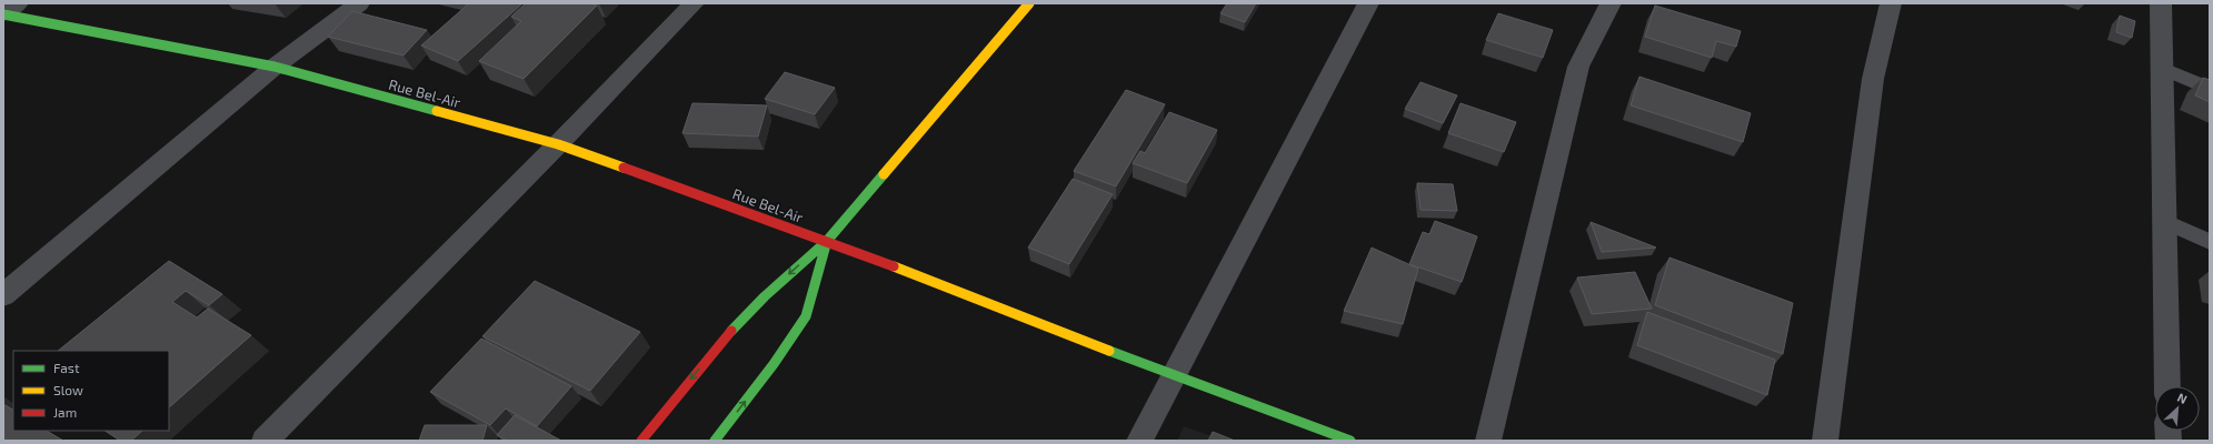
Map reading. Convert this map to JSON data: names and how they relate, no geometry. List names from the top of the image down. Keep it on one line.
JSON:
{"streets":{"main road":["Rue Bel-Air"]},"legend":["Fast","Slow","Jam"],"north":"top right"}
